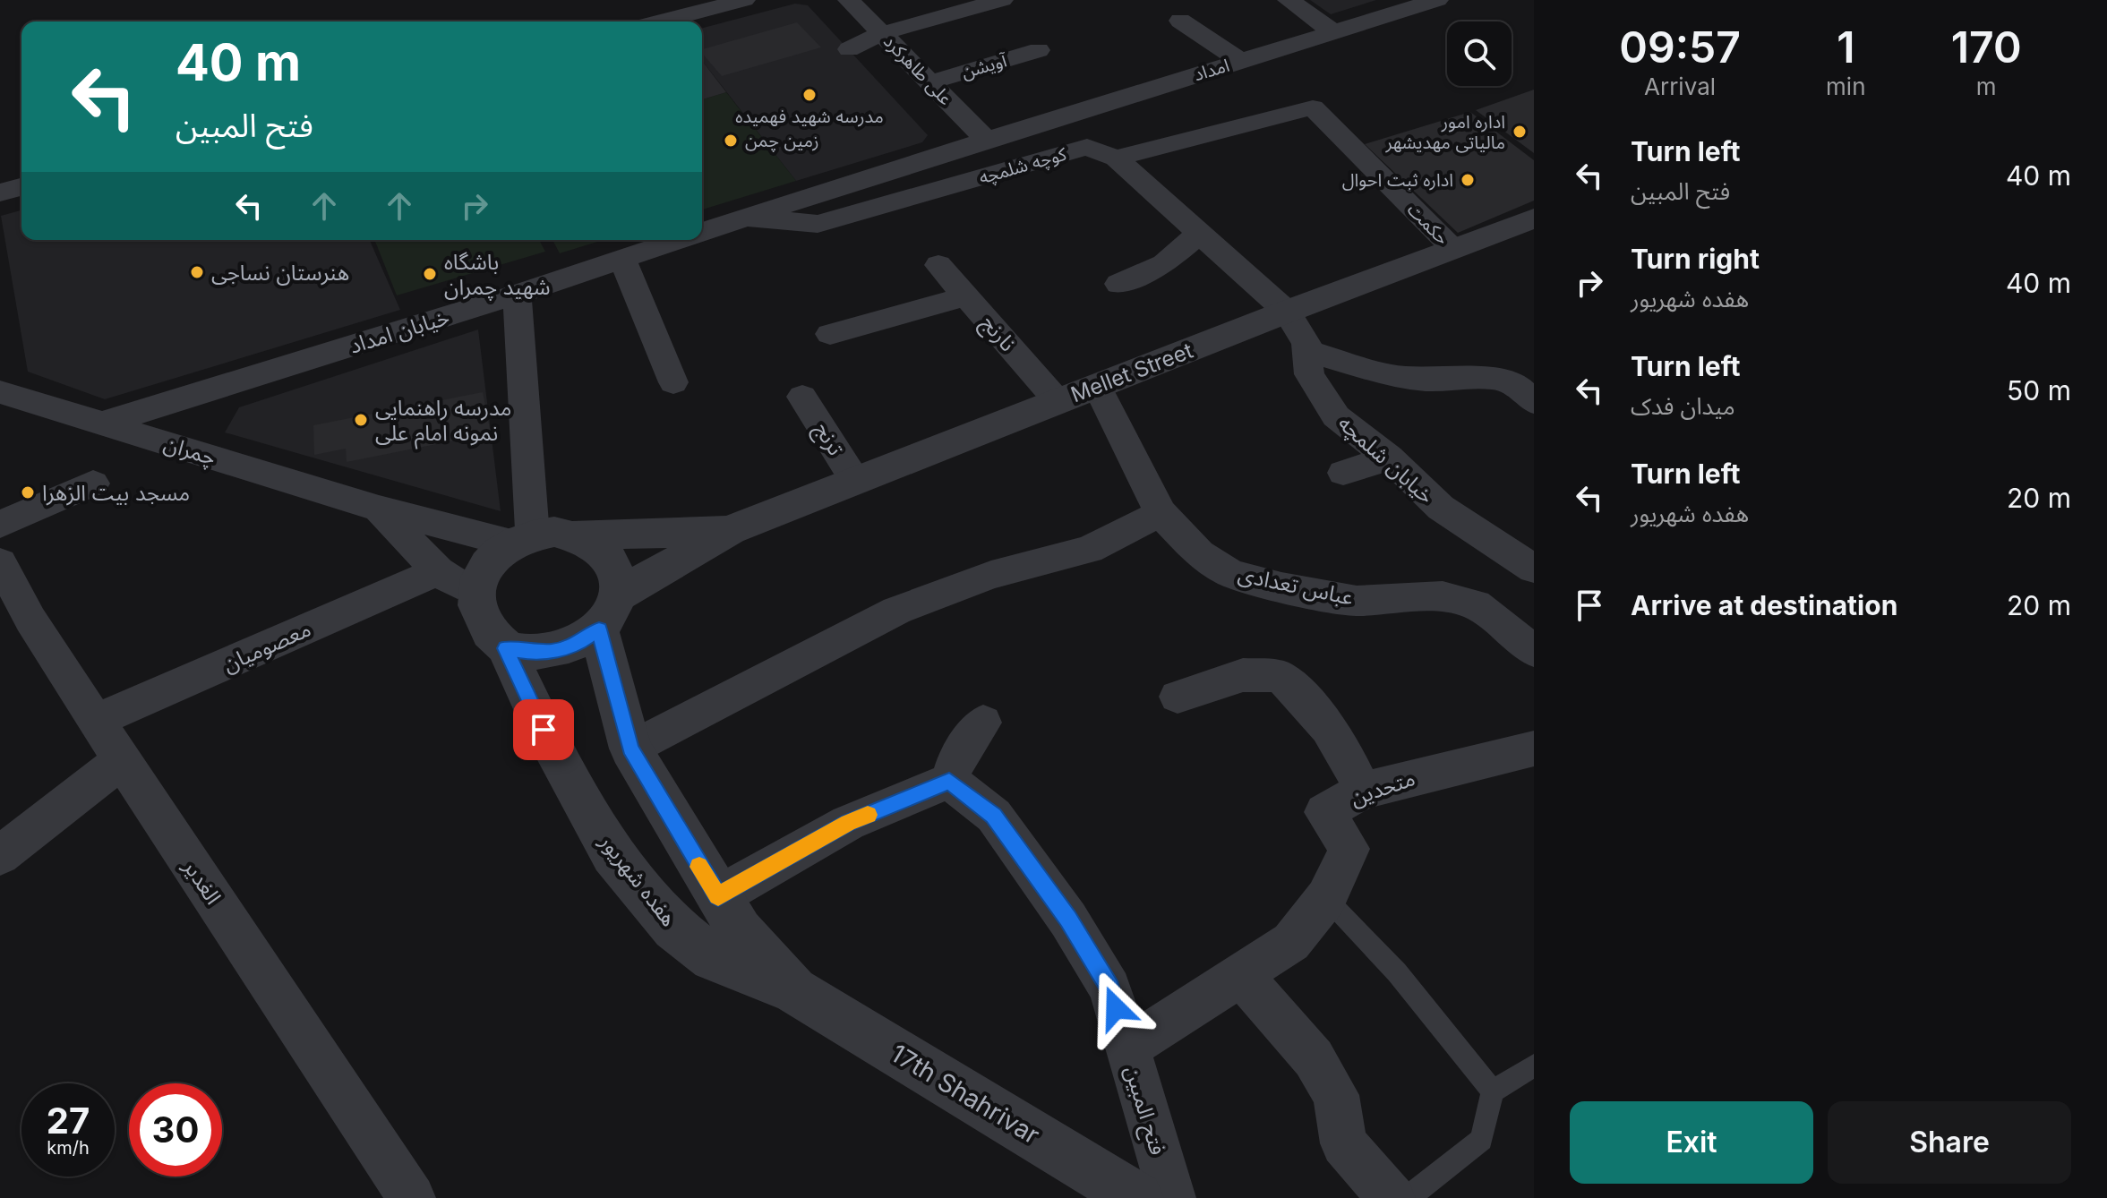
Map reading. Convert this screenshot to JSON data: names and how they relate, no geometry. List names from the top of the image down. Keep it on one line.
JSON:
{"streets":{"street":["آویشن","علی طاهرکرد","امداد","کوچه شلمچه","حکمت","خیابان امداد","نارنج","Mellet Street","ترنج","چمران","خیابان شلمچه","عباس تعدادی","معصومیان","متحدین","هفده شهریور","الغدیر","17th Shahrivar","فتح المبین"]},"crossings":[["آویشن","علی طاهرکرد"],["علی طاهرکرد","امداد"],["علی طاهرکرد","خیابان امداد"],["امداد","خیابان امداد"],["کوچه شلمچه","حکمت"],["کوچه شلمچه","خیابان امداد"],["کوچه شلمچه","Mellet Street"],["کوچه شلمچه","خیابان شلمچه"],["حکمت","Mellet Street"],["خیابان امداد","چمران"],["نارنج","Mellet Street"],["Mellet Street","ترنج"],["Mellet Street","خیابان شلمچه"],["Mellet Street","عباس تعدادی"],["چمران","هفده شهریور"],["معصومیان","الغدیر"],["متحدین","فتح المبین"],["هفده شهریور","17th Shahrivar"]],"places":["مدرسه شهید فهمیده","اداره امور مالیاتی مهدیشهر","زمین چمن","اداره ثبت احوال","هنرستان نساجی","باشگاه شهید چمران","مدرسه راهنمایی نمونه امام علی","مسجد بیت الزهرا"],"page":{"eta":["09:57","Arrival","1","min","170","m"],"turn":["40 m","فتح المبین"],"list":[{"name":"Turn left","note":"فتح المبین","value":"40 m"},{"name":"Turn right","note":"هفده شهریور","value":"40 m"},{"name":"Turn left","note":"میدان فدک","value":"50 m"},{"name":"Turn left","note":"هفده شهریور","value":"20 m"},{"name":"Arrive at destination","value":"20 m"}],"speed":"27 km/h","limit":"30","buttons":["Exit","Share"]}}
